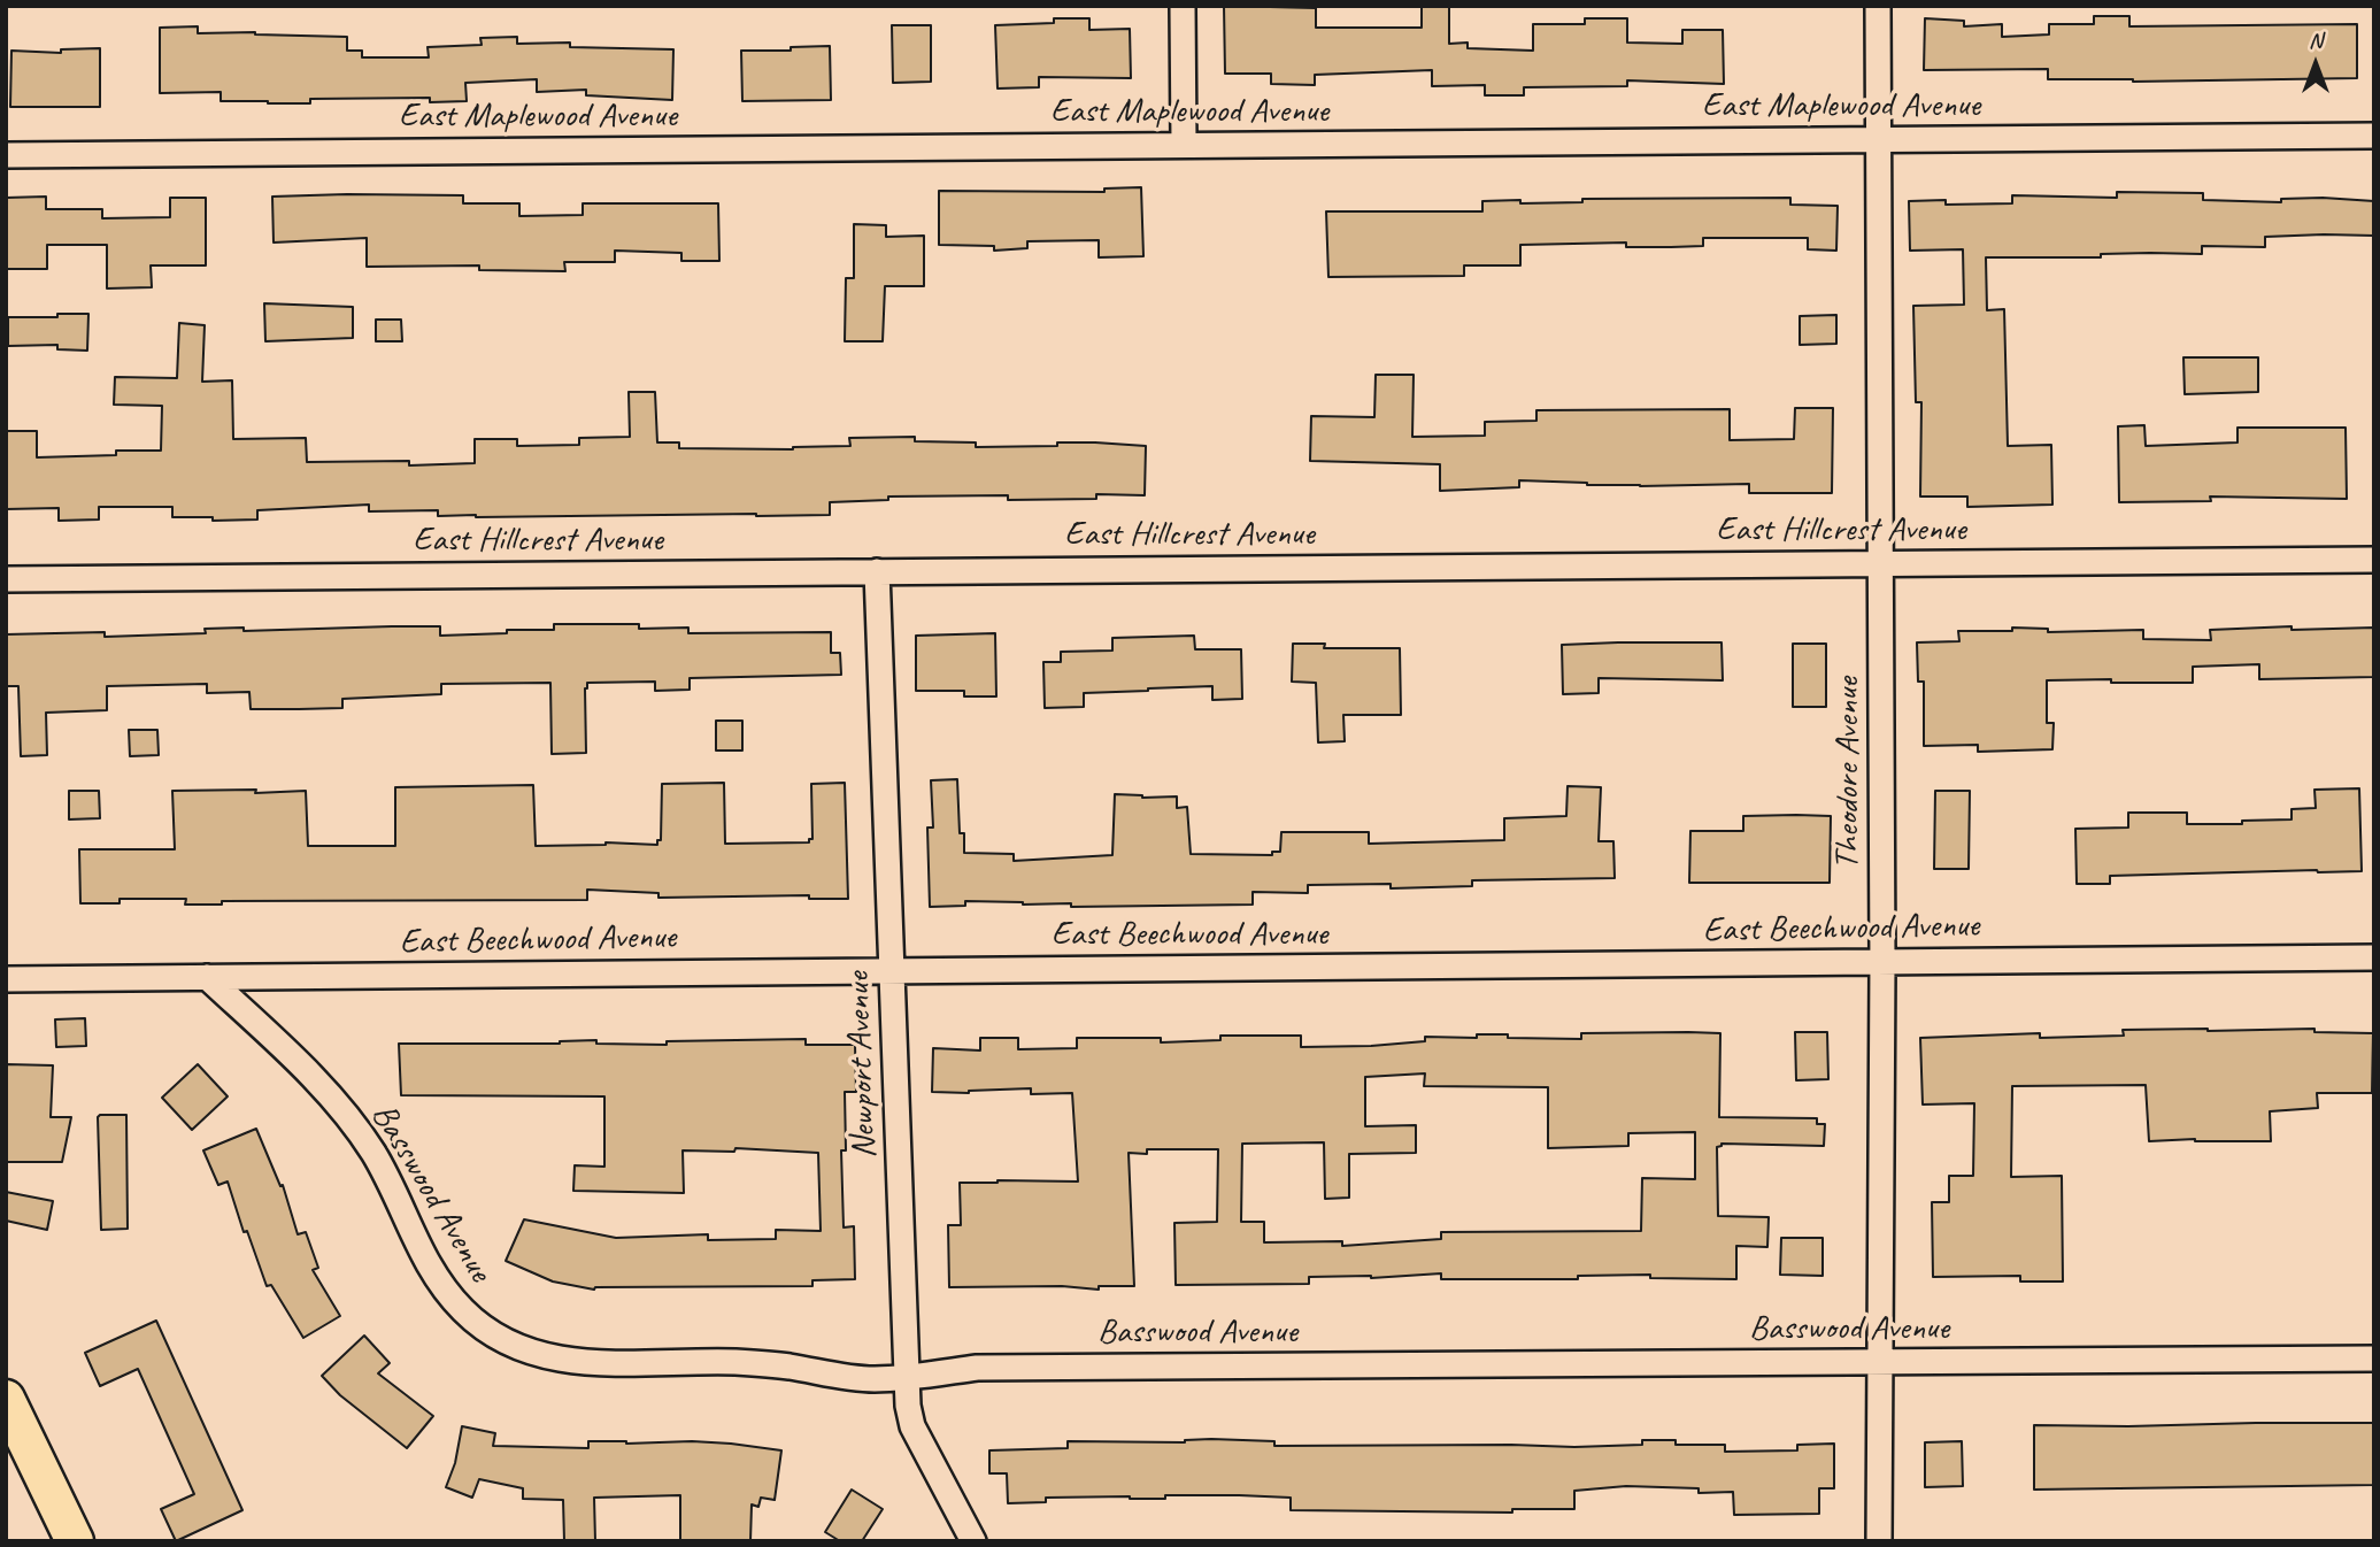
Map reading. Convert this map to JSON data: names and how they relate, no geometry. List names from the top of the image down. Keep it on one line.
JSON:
{"streets":{"street":["East Maplewood Avenue","East Hillcrest Avenue","Theodore Avenue","East Beechwood Avenue","Newport Avenue","Basswood Avenue"]},"crossings":[["East Maplewood Avenue","Theodore Avenue"],["East Hillcrest Avenue","Theodore Avenue"],["East Hillcrest Avenue","Newport Avenue"],["Theodore Avenue","East Beechwood Avenue"],["Theodore Avenue","Basswood Avenue"],["East Beechwood Avenue","Newport Avenue"],["East Beechwood Avenue","Basswood Avenue"],["Newport Avenue","Basswood Avenue"]],"north":"top"}
